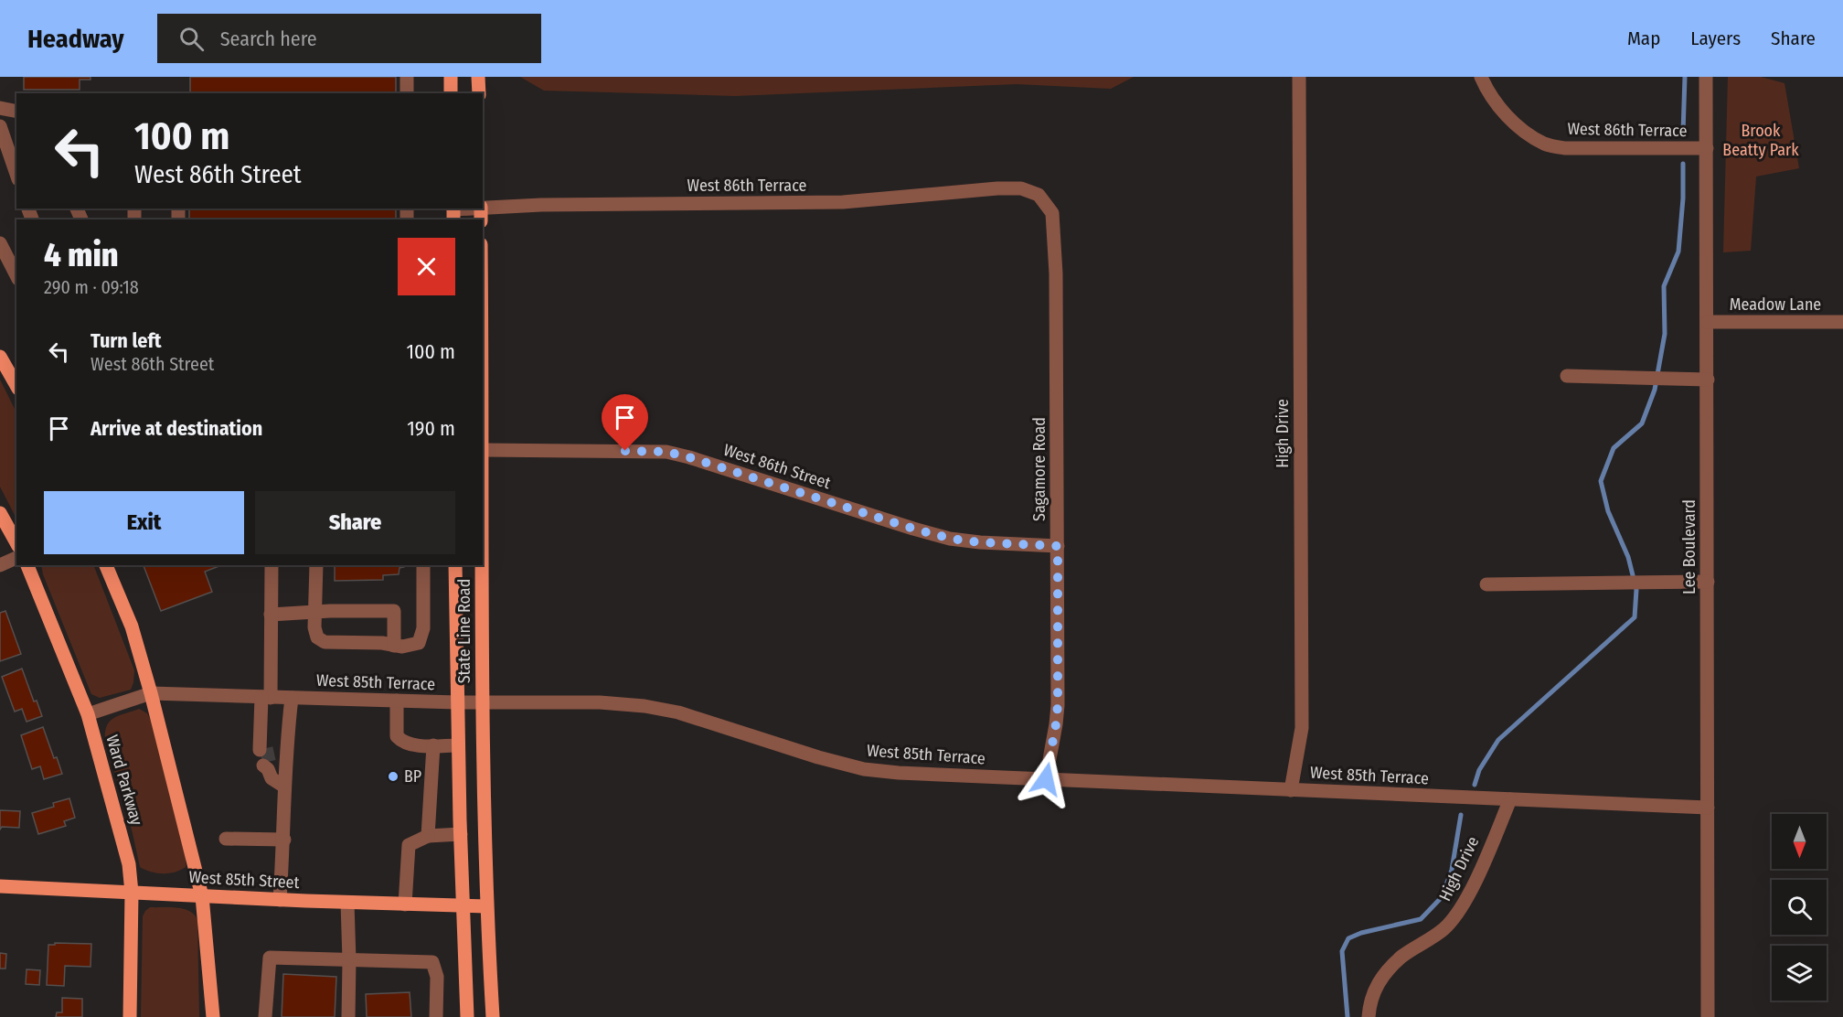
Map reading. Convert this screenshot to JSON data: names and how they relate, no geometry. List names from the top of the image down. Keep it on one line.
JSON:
{"streets":{"main road":["State Line Road","Ward Parkway","West 85th Street"],"street":["West 86th Terrace","Meadow Lane","High Drive","West 86th Street","Sagamore Road","Lee Boulevard","West 85th Terrace"]},"crossings":[["West 86th Terrace","Sagamore Road"],["West 86th Terrace","Lee Boulevard"],["Meadow Lane","Lee Boulevard"],["High Drive","West 85th Terrace"],["West 86th Street","Sagamore Road"],["West 86th Street","State Line Road"],["Sagamore Road","West 85th Terrace"],["Lee Boulevard","West 85th Terrace"],["State Line Road","West 85th Terrace"],["State Line Road","West 85th Street"],["Ward Parkway","West 85th Street"]],"parks":["Brook Beatty Park"],"places":["BP"],"north":"bottom","page":{"header":"Headway","search":"Search here","nav":["Map","Layers","Share"],"turn":["100 m","West 86th Street"],"heading":["4 min","290 m · 09:18"],"list":[{"name":"Turn left","note":"West 86th Street","value":"100 m"},{"name":"Arrive at destination","value":"190 m"}],"buttons":["Exit","Share"]}}
